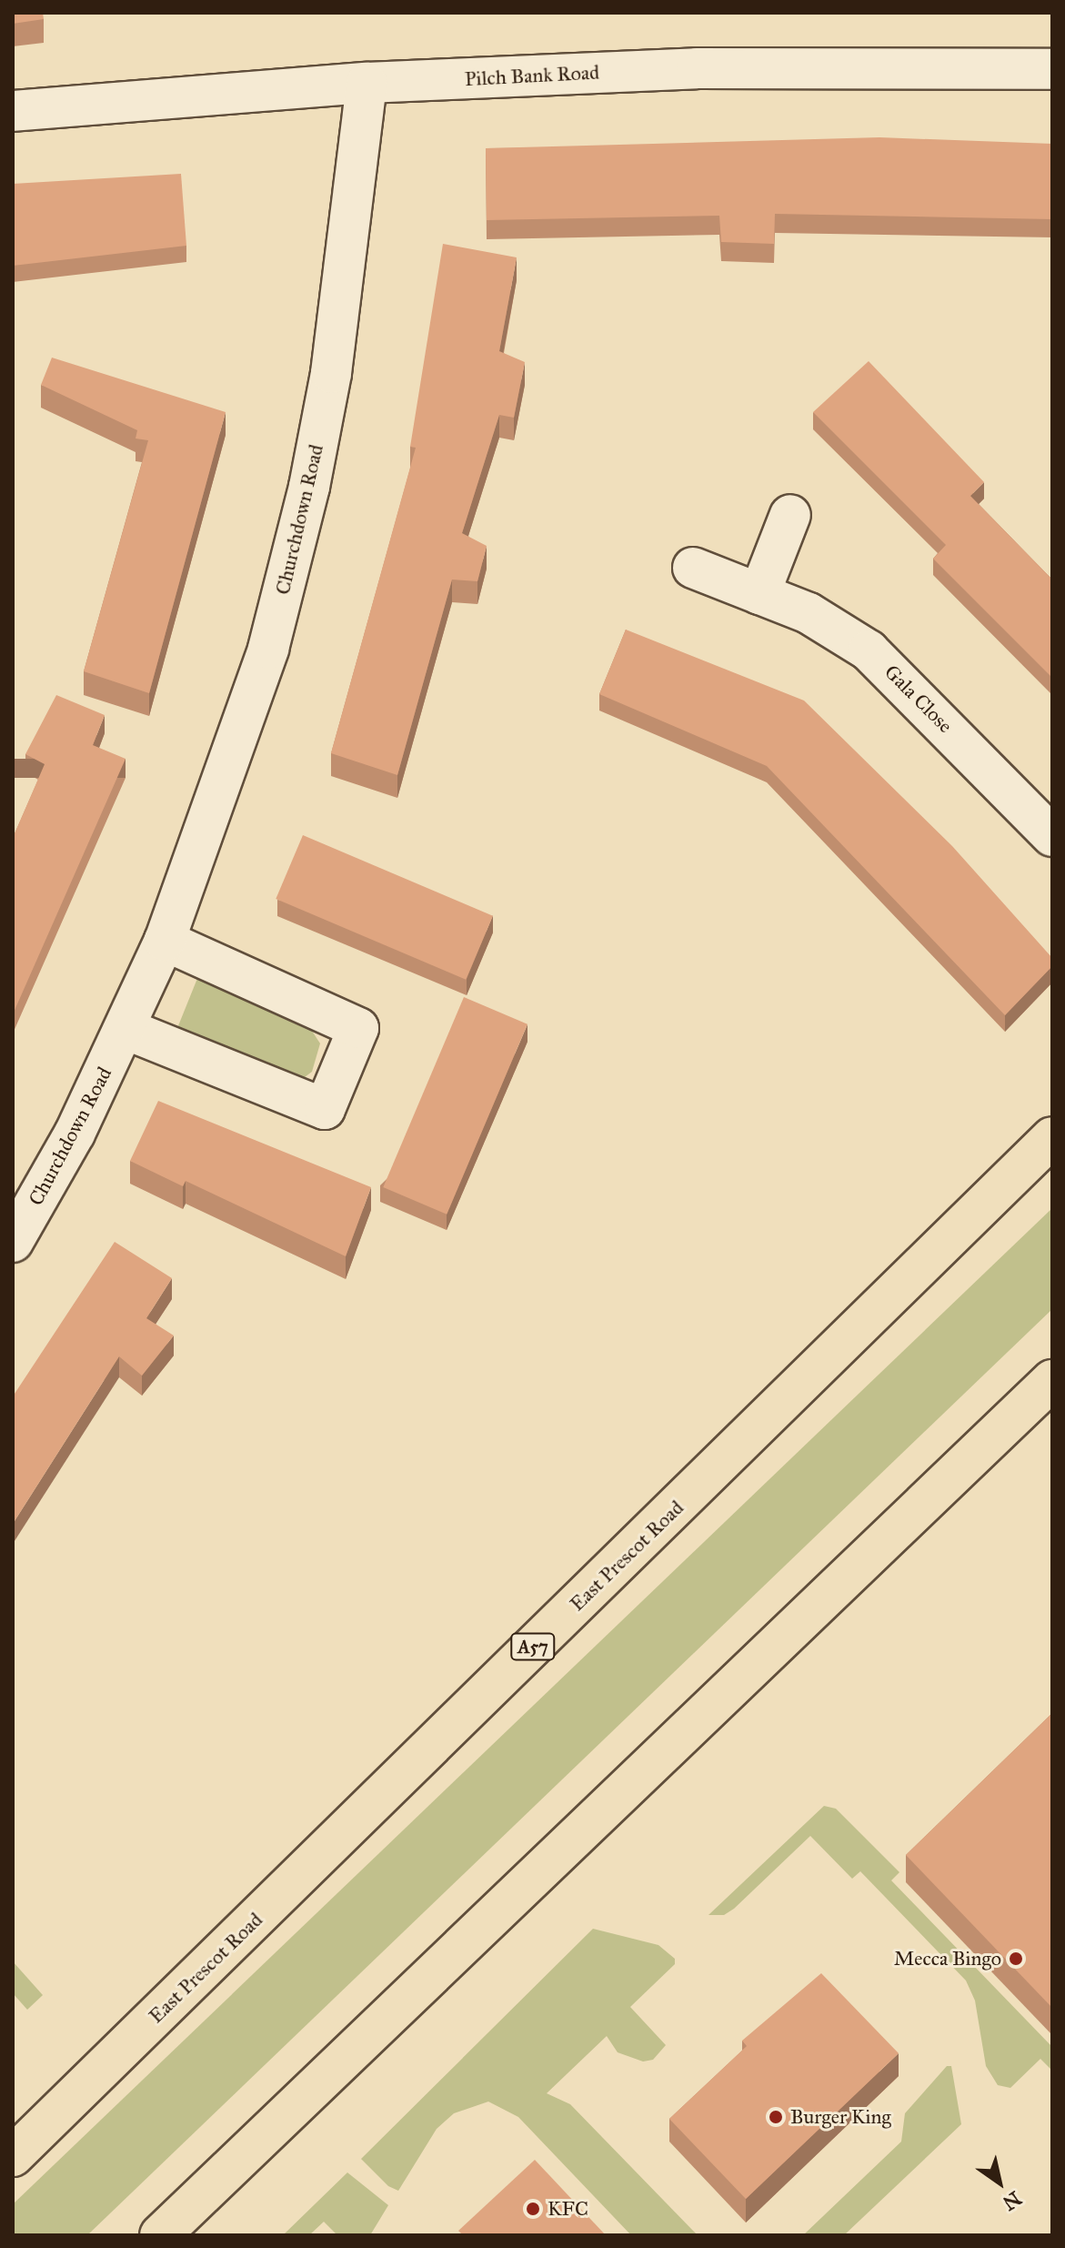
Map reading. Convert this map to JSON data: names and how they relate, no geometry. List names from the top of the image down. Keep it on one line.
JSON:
{"streets":{"highway":["East Prescot Road","A57"],"street":["Pilch Bank Road","Churchdown Road","Gala Close"]},"crossings":[["Pilch Bank Road","Churchdown Road"]],"places":["Mecca Bingo","Burger King","KFC"],"north":"bottom right"}
